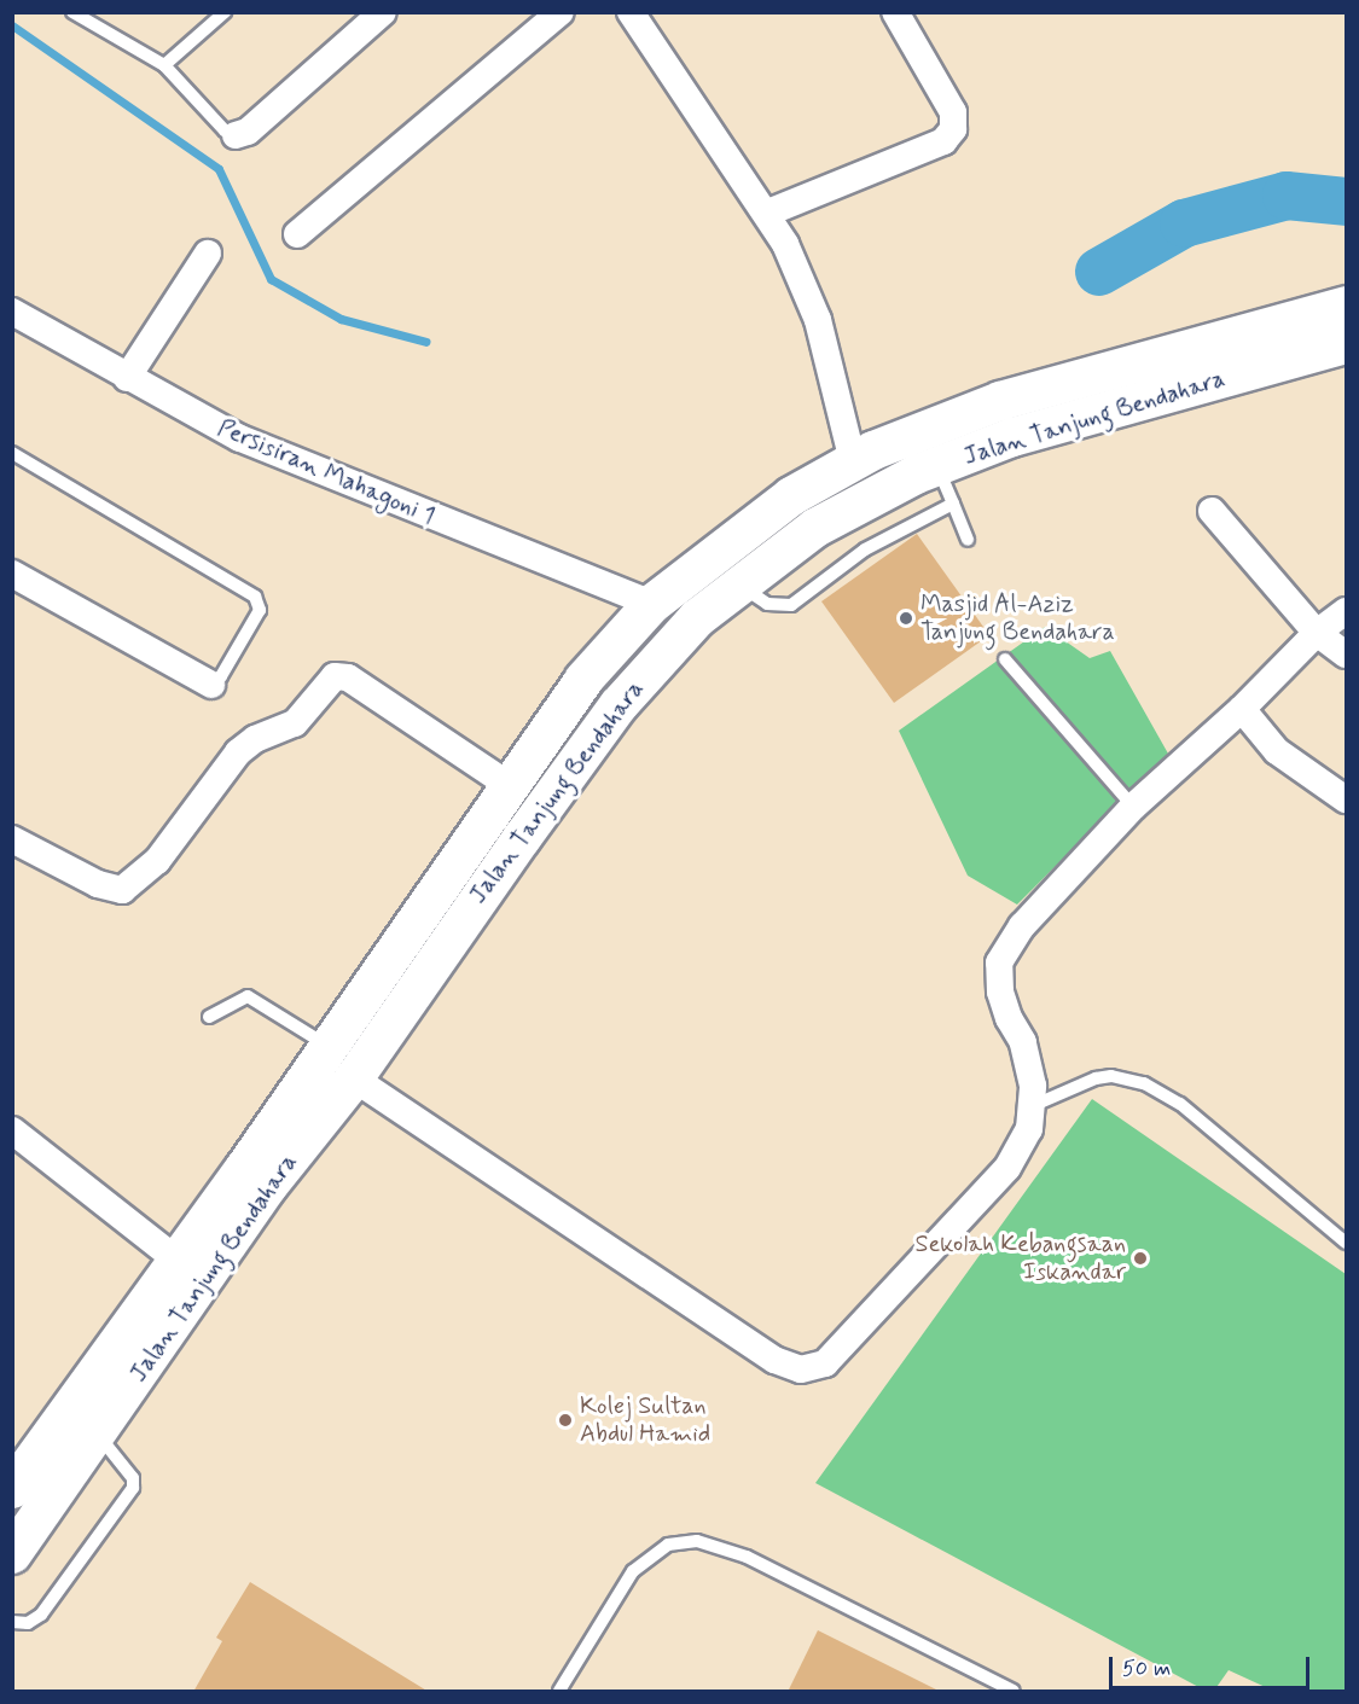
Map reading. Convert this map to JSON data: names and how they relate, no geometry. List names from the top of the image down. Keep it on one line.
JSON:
{"streets":{"main road":["Jalan Tanjung Bendahara"],"street":["Persisiran Mahagoni 1"]},"crossings":[["Jalan Tanjung Bendahara","Persisiran Mahagoni 1"]],"places":["Masjid Al-Aziz Tanjung Bendahara","Sekolah Kebangsaan Iskandar","Kolej Sultan Abdul Hamid"],"scale_bar":"50 m"}
